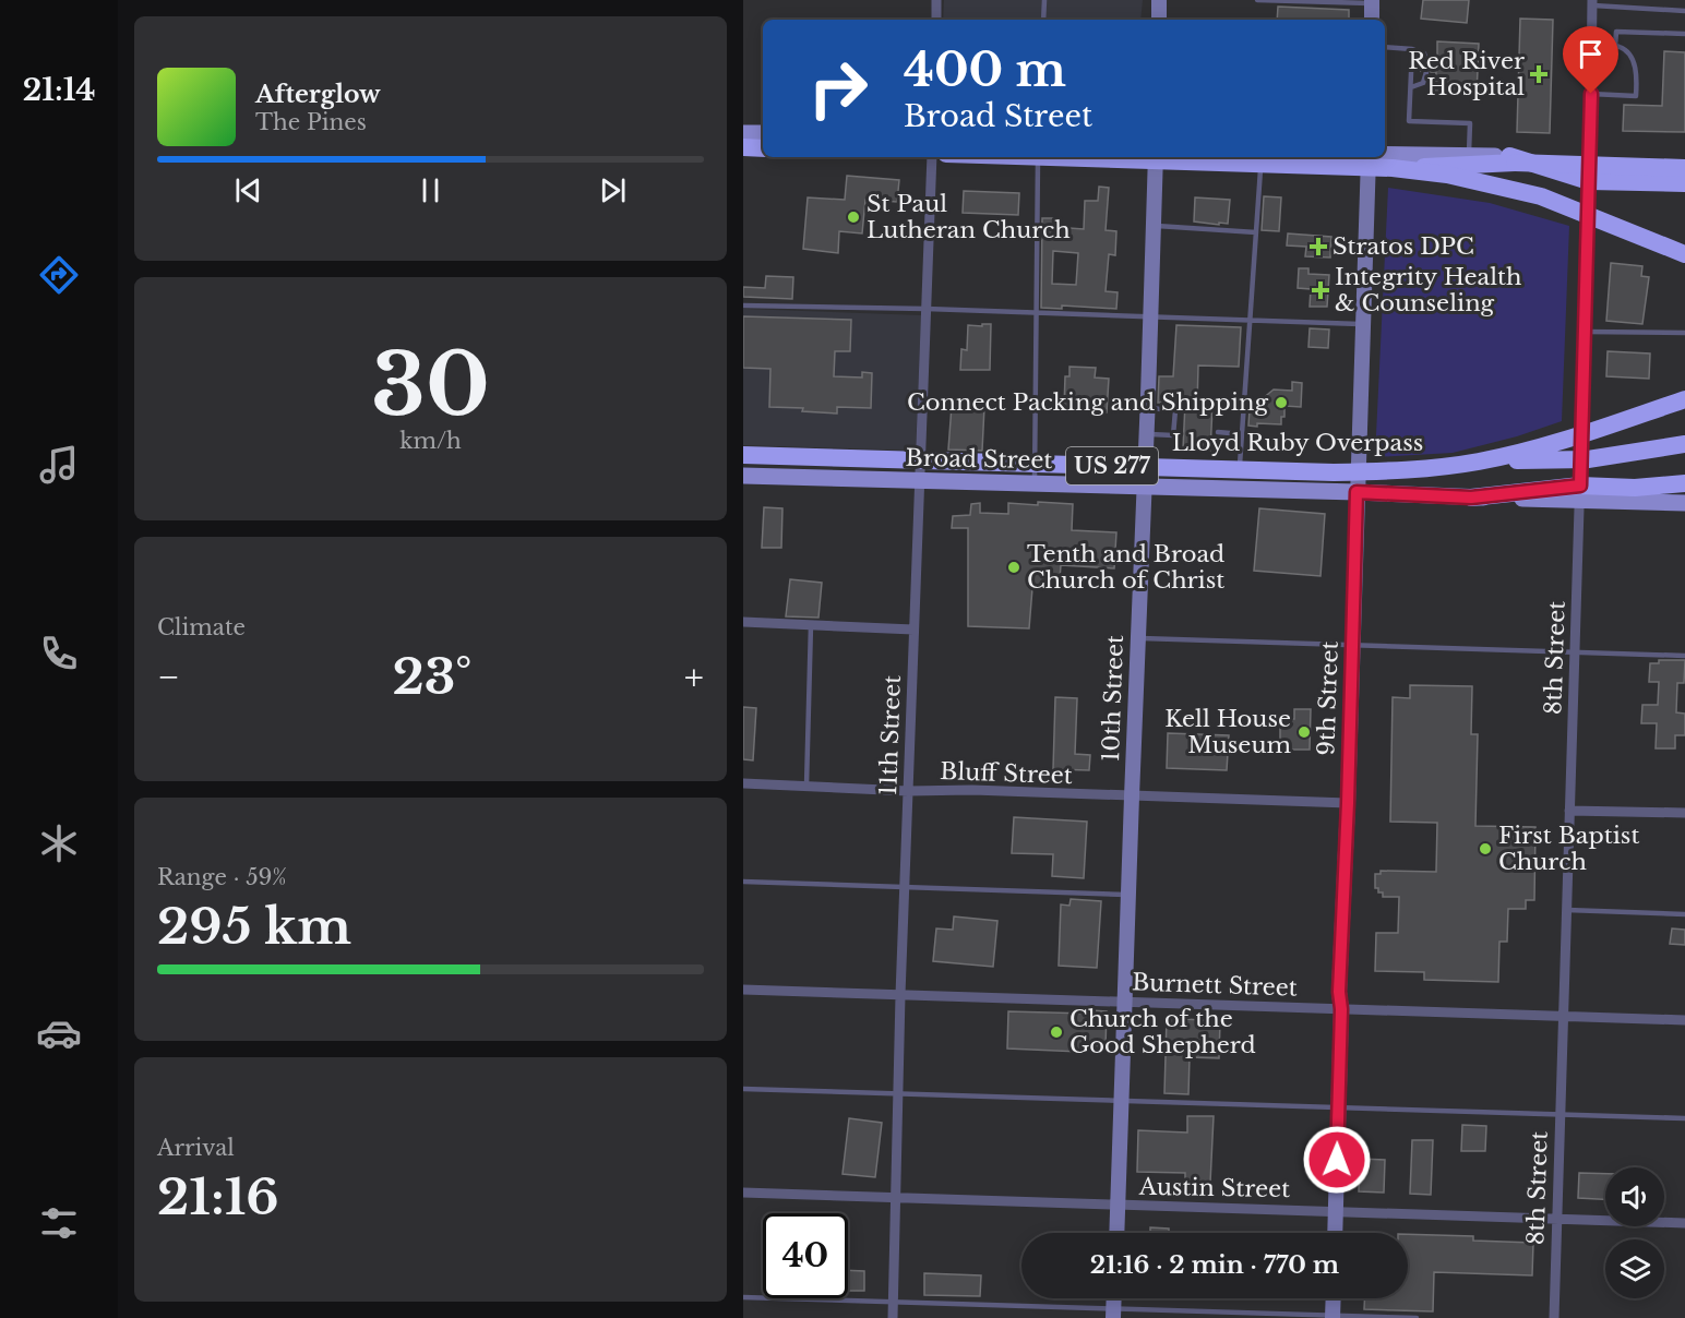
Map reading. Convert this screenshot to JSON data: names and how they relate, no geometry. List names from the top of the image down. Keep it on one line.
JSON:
{"streets":{"highway":["Lloyd Ruby Overpass","US 277"],"main road":["Broad Street"],"street":["8th Street","10th Street","9th Street","11th Street","Bluff Street","Burnett Street","Austin Street"]},"crossings":[["Broad Street","10th Street"],["Broad Street","9th Street"],["Broad Street","11th Street"],["8th Street","Burnett Street"],["8th Street","Austin Street"],["10th Street","Bluff Street"],["10th Street","Burnett Street"],["10th Street","Austin Street"],["9th Street","Bluff Street"],["9th Street","Burnett Street"],["9th Street","Austin Street"],["11th Street","Bluff Street"],["11th Street","Burnett Street"],["11th Street","Austin Street"]],"places":{"health":["Red River Hospital","Stratos DPC","Integrity Health & Counseling"],"other":["St Paul Lutheran Church","Connect Packing and Shipping","Tenth and Broad Church of Christ","Kell House Museum","First Baptist Church","Church of the Good Shepherd"]},"page":{"tabs":"21:14","turn":["400 m","Broad Street"],"song":["Afterglow","The Pines"],"tile":[["30","km/h"],"Climate",["Range · 59%","295 km"],["Arrival","21:16"]],"heat":["−","23°","+"],"limit":"40","trip":"21:16 · 2 min · 770 m"}}
